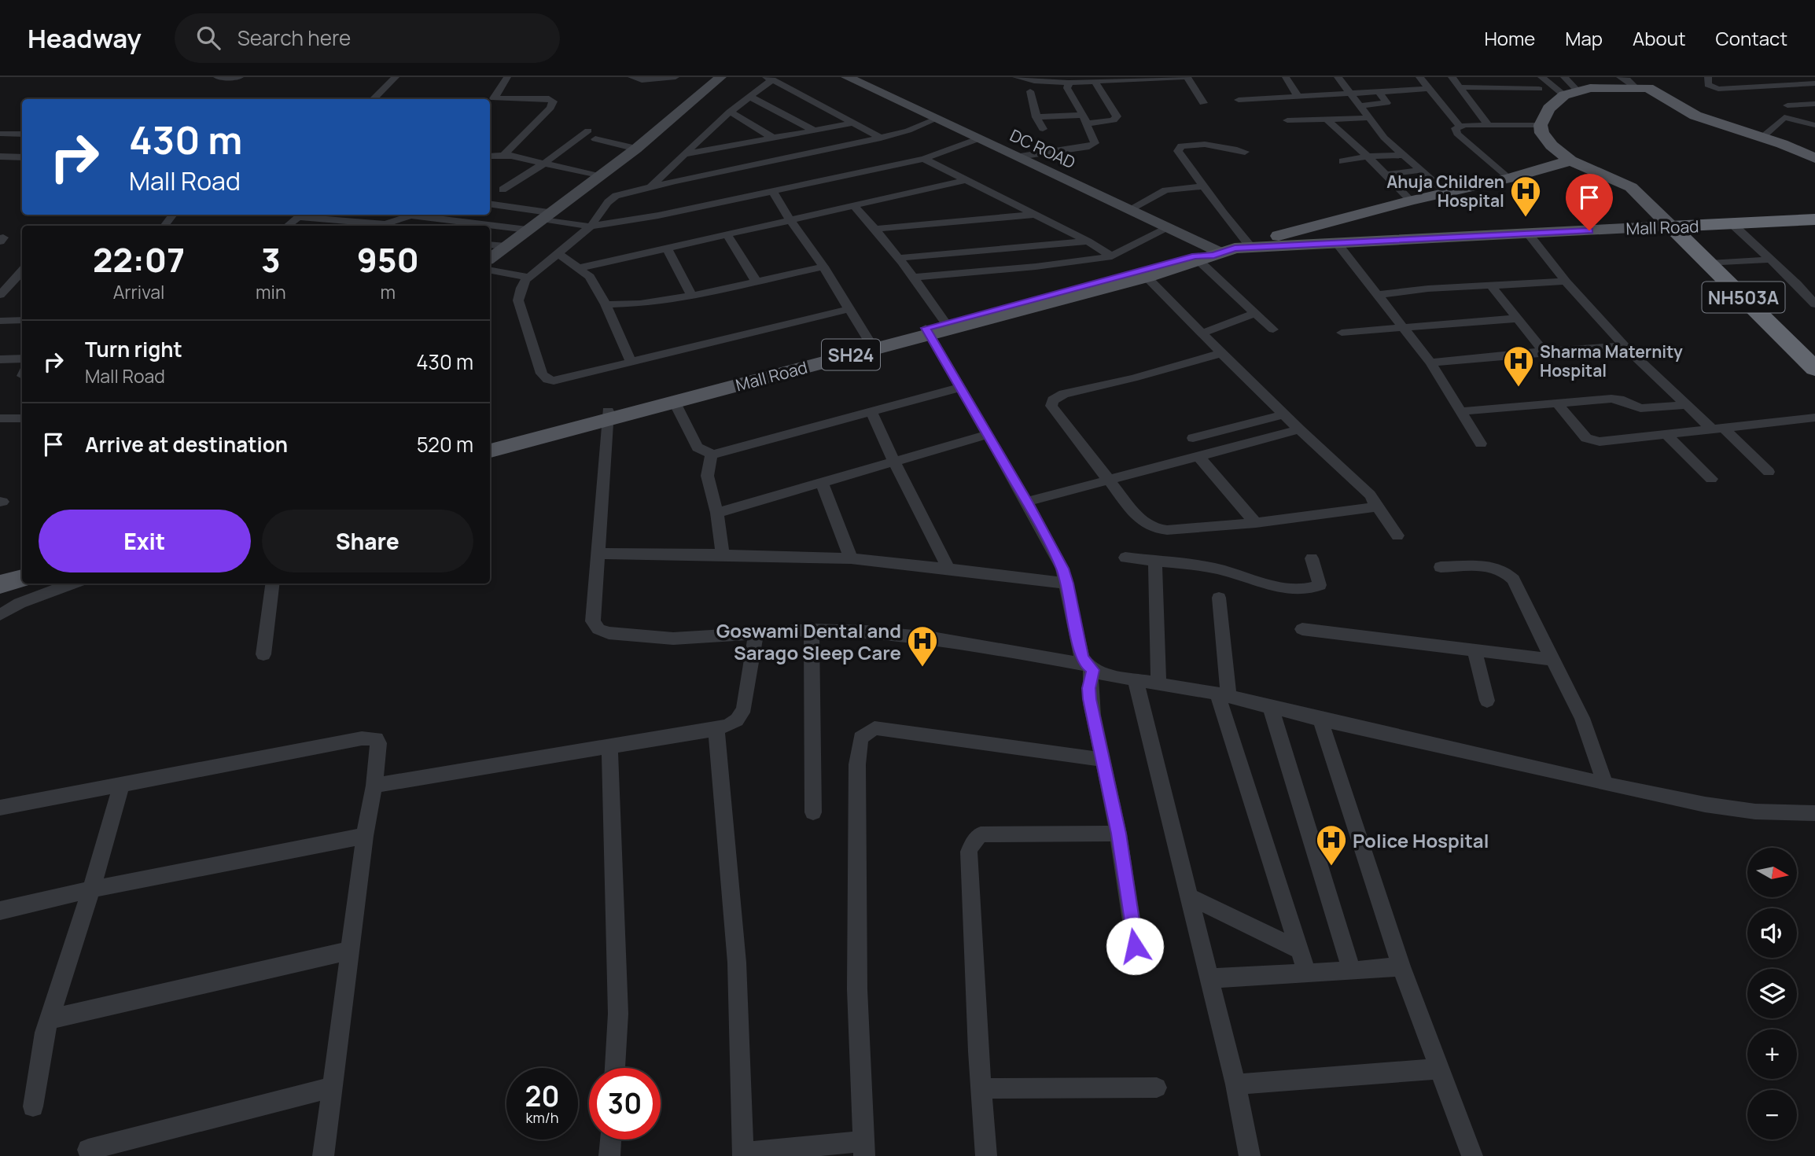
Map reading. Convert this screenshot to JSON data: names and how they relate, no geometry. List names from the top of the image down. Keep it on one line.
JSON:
{"streets":{"highway":["Mall Road","NH503A"],"main road":["SH24"],"street":["DC ROAD"]},"crossings":[["DC ROAD","Mall Road"],["Mall Road","NH503A"]],"places":{"hospital":["Ahuja Children Hospital","Sharma Maternity Hospital","Goswami Dental and Sarago Sleep Care","Police Hospital"]},"north":"right","page":{"header":"Headway","search":"Search here","nav":["Home","Map","About","Contact"],"turn":["430 m","Mall Road"],"eta":["22:07","Arrival","3","min","950","m"],"list":[{"name":"Turn right","note":"Mall Road","value":"430 m"},{"name":"Arrive at destination","value":"520 m"}],"buttons":["Exit","Share"],"map_buttons":["+","−"],"speed":"20 km/h","limit":"30"}}
